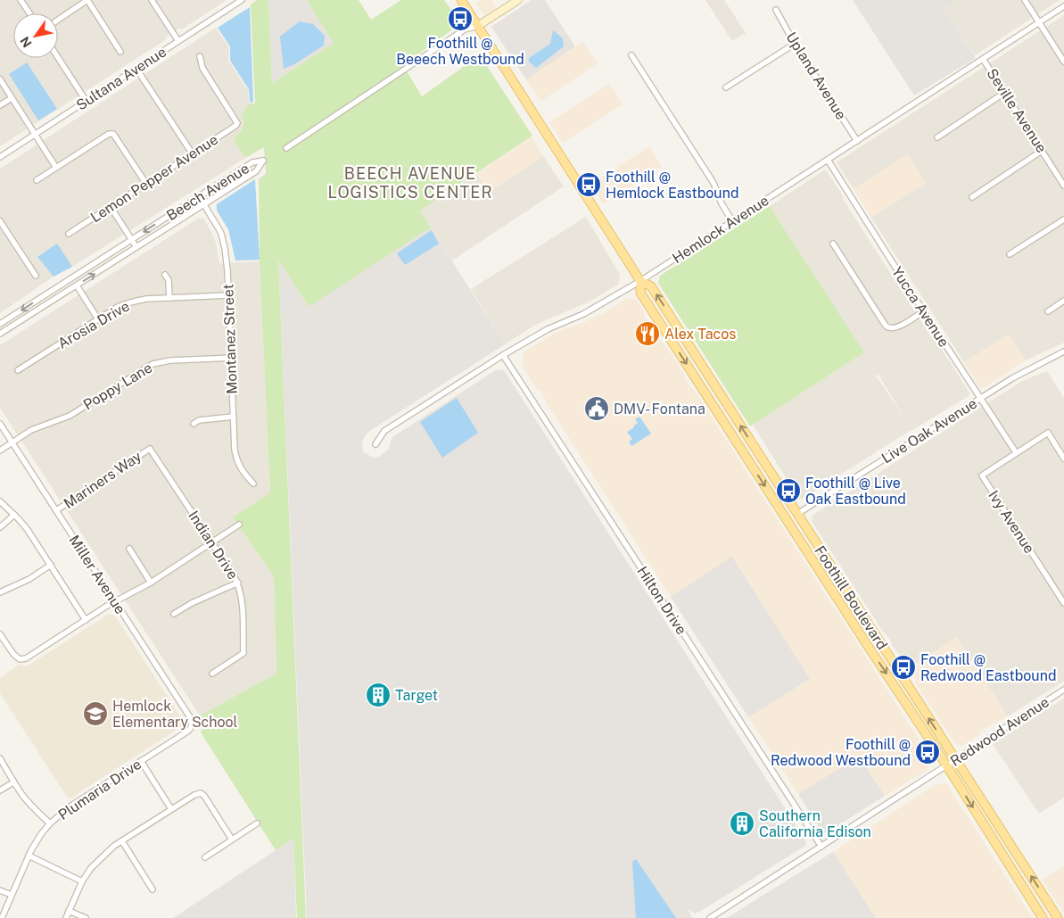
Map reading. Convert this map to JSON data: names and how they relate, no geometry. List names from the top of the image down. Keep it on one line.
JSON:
{"streets":{"main road":["Foothill Boulevard"],"street":["Upland Avenue","Sultana Avenue","Seville Avenue","Lemon Pepper Avenue","Beech Avenue","Hemlock Avenue","Yucca Avenue","Arosia Drive","Montanez Street","Poppy Lane","Live Oak Avenue","Mariners Way","Ivy Avenue","Indian Drive","Miller Avenue","Hilton Drive","Redwood Avenue","Plumaria Drive"]},"crossings":[["Upland Avenue","Hemlock Avenue"],["Seville Avenue","Hemlock Avenue"],["Beech Avenue","Montanez Street"],["Hemlock Avenue","Yucca Avenue"],["Hemlock Avenue","Foothill Boulevard"],["Hemlock Avenue","Hilton Drive"],["Yucca Avenue","Live Oak Avenue"],["Yucca Avenue","Ivy Avenue"],["Arosia Drive","Montanez Street"],["Montanez Street","Poppy Lane"],["Poppy Lane","Miller Avenue"],["Live Oak Avenue","Foothill Boulevard"],["Mariners Way","Indian Drive"],["Mariners Way","Miller Avenue"],["Miller Avenue","Plumaria Drive"],["Foothill Boulevard","Redwood Avenue"],["Hilton Drive","Redwood Avenue"]],"districts":["BEECH AVENUE LOGISTICS CENTER"],"places":{"bus stop":["Foothill @ Beeech Westbound","Foothill @ Hemlock Eastbound","Foothill @ Live Oak Eastbound","Foothill @ Redwood Eastbound","Foothill @ Redwood Westbound"],"restaurant":["Alex Tacos"],"public building":["DMV- Fontana"],"building":["Target","Southern California Edison"],"school or university":["Hemlock Elementary School"]},"north":"bottom left"}
